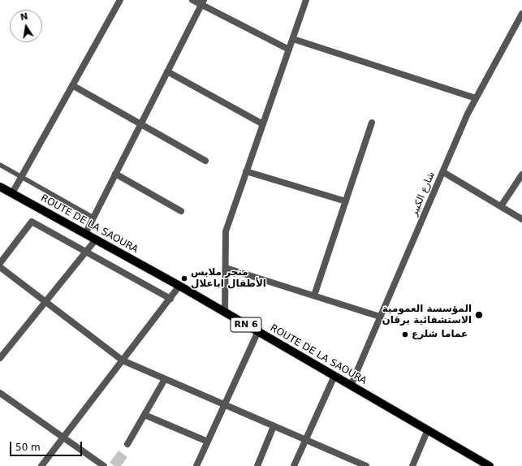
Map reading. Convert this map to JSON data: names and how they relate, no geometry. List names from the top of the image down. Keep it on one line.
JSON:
{"streets":{"main road":["ROUTE DE LA SAOURA","RN 6"],"street":["شارع الكبير"]},"crossings":[["شارع الكبير","ROUTE DE LA SAOURA"]],"places":["متجر ملابس الأطفال اباعلال","المؤسسة العمومية الاستشفائية برقان","عماما شلرع"],"scale_bar":"50 m","north":"top"}
